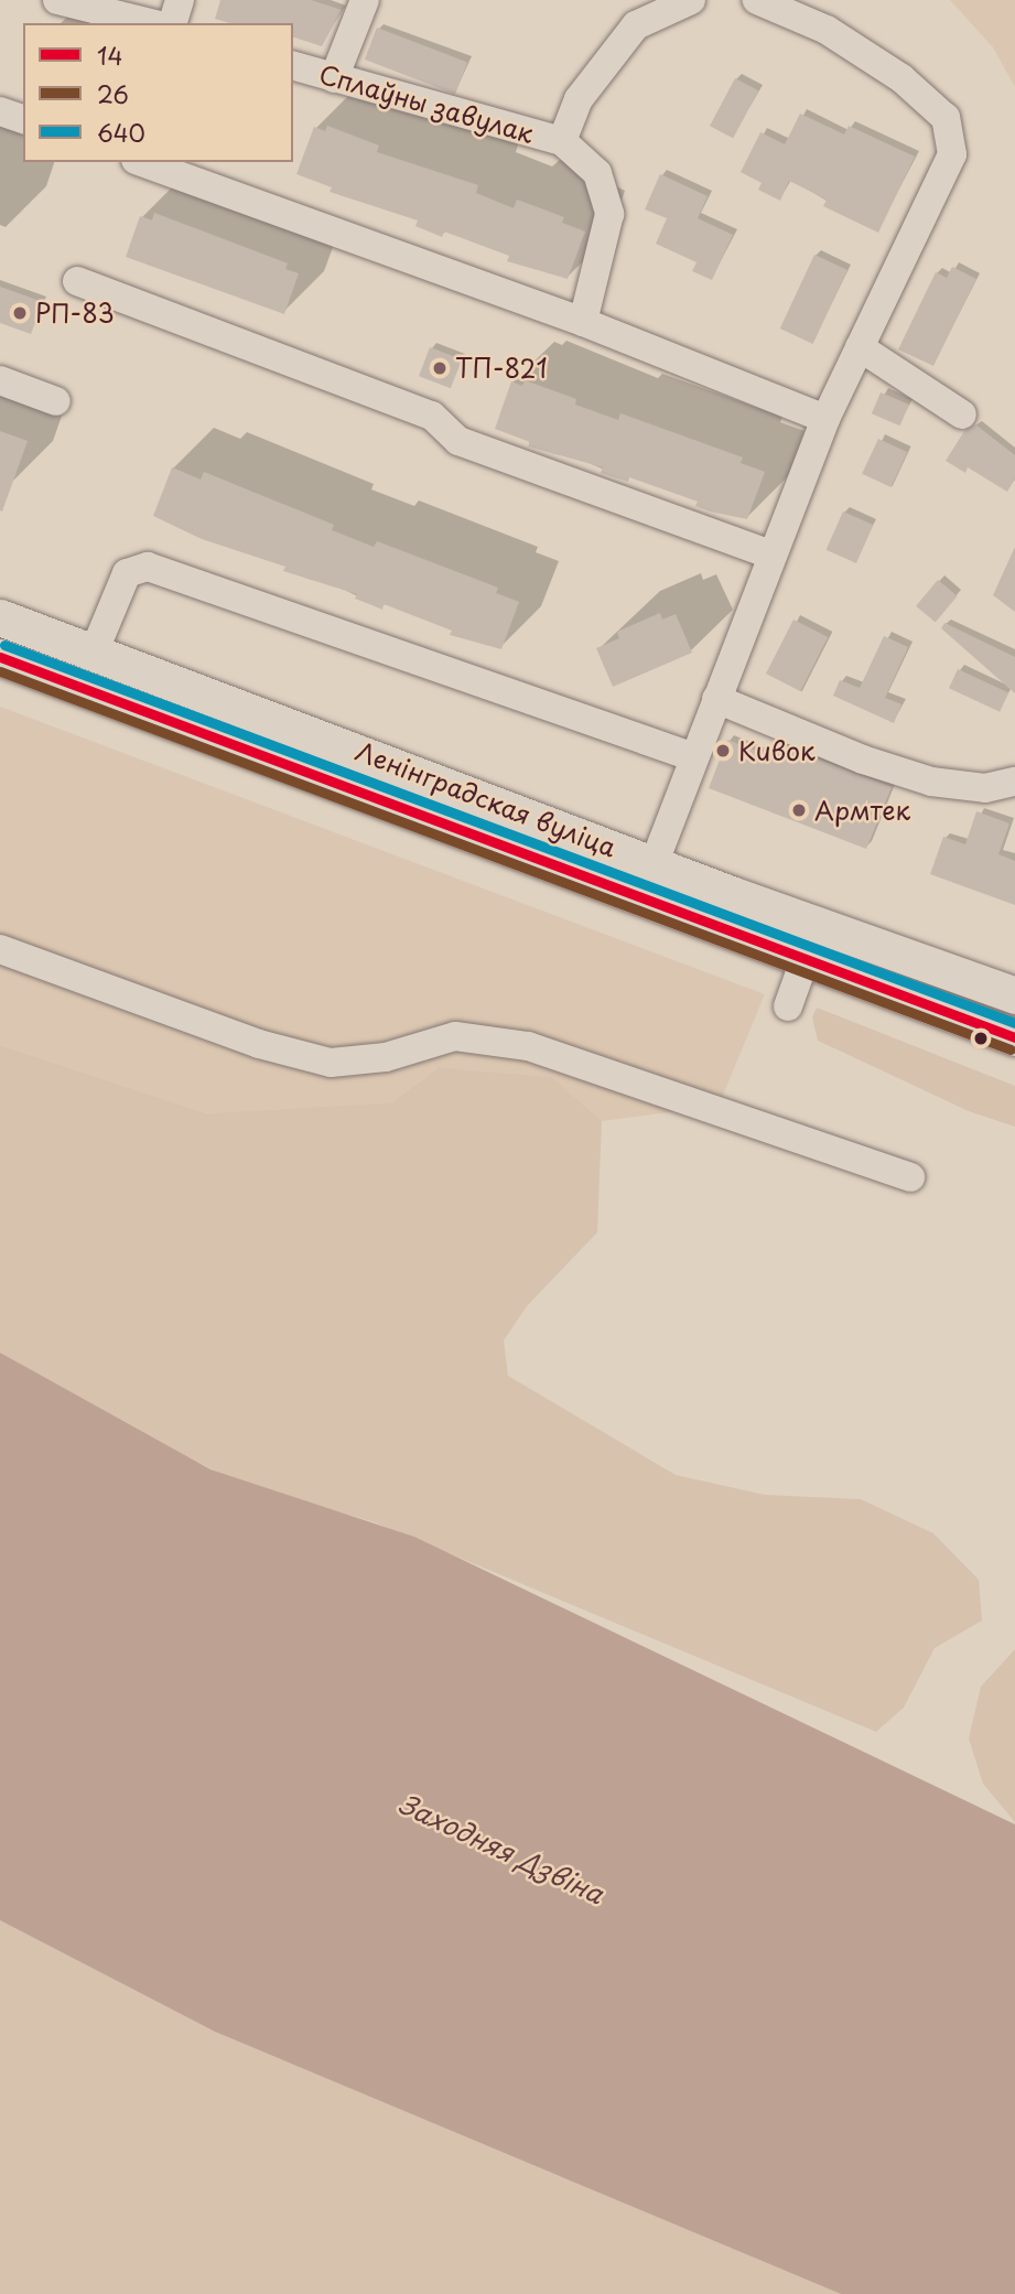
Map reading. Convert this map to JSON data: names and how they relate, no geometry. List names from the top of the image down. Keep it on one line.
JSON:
{"streets":{"main road":["Ленінградская вуліца"],"street":["Сплаўны завулак"]},"water":["Заходняя Дзвіна"],"places":["РП-83","ТП-821","Кивок","Армтек"],"lines":["transit line 640","transit line 14","transit line 26"],"legend":["14","26","640"]}
